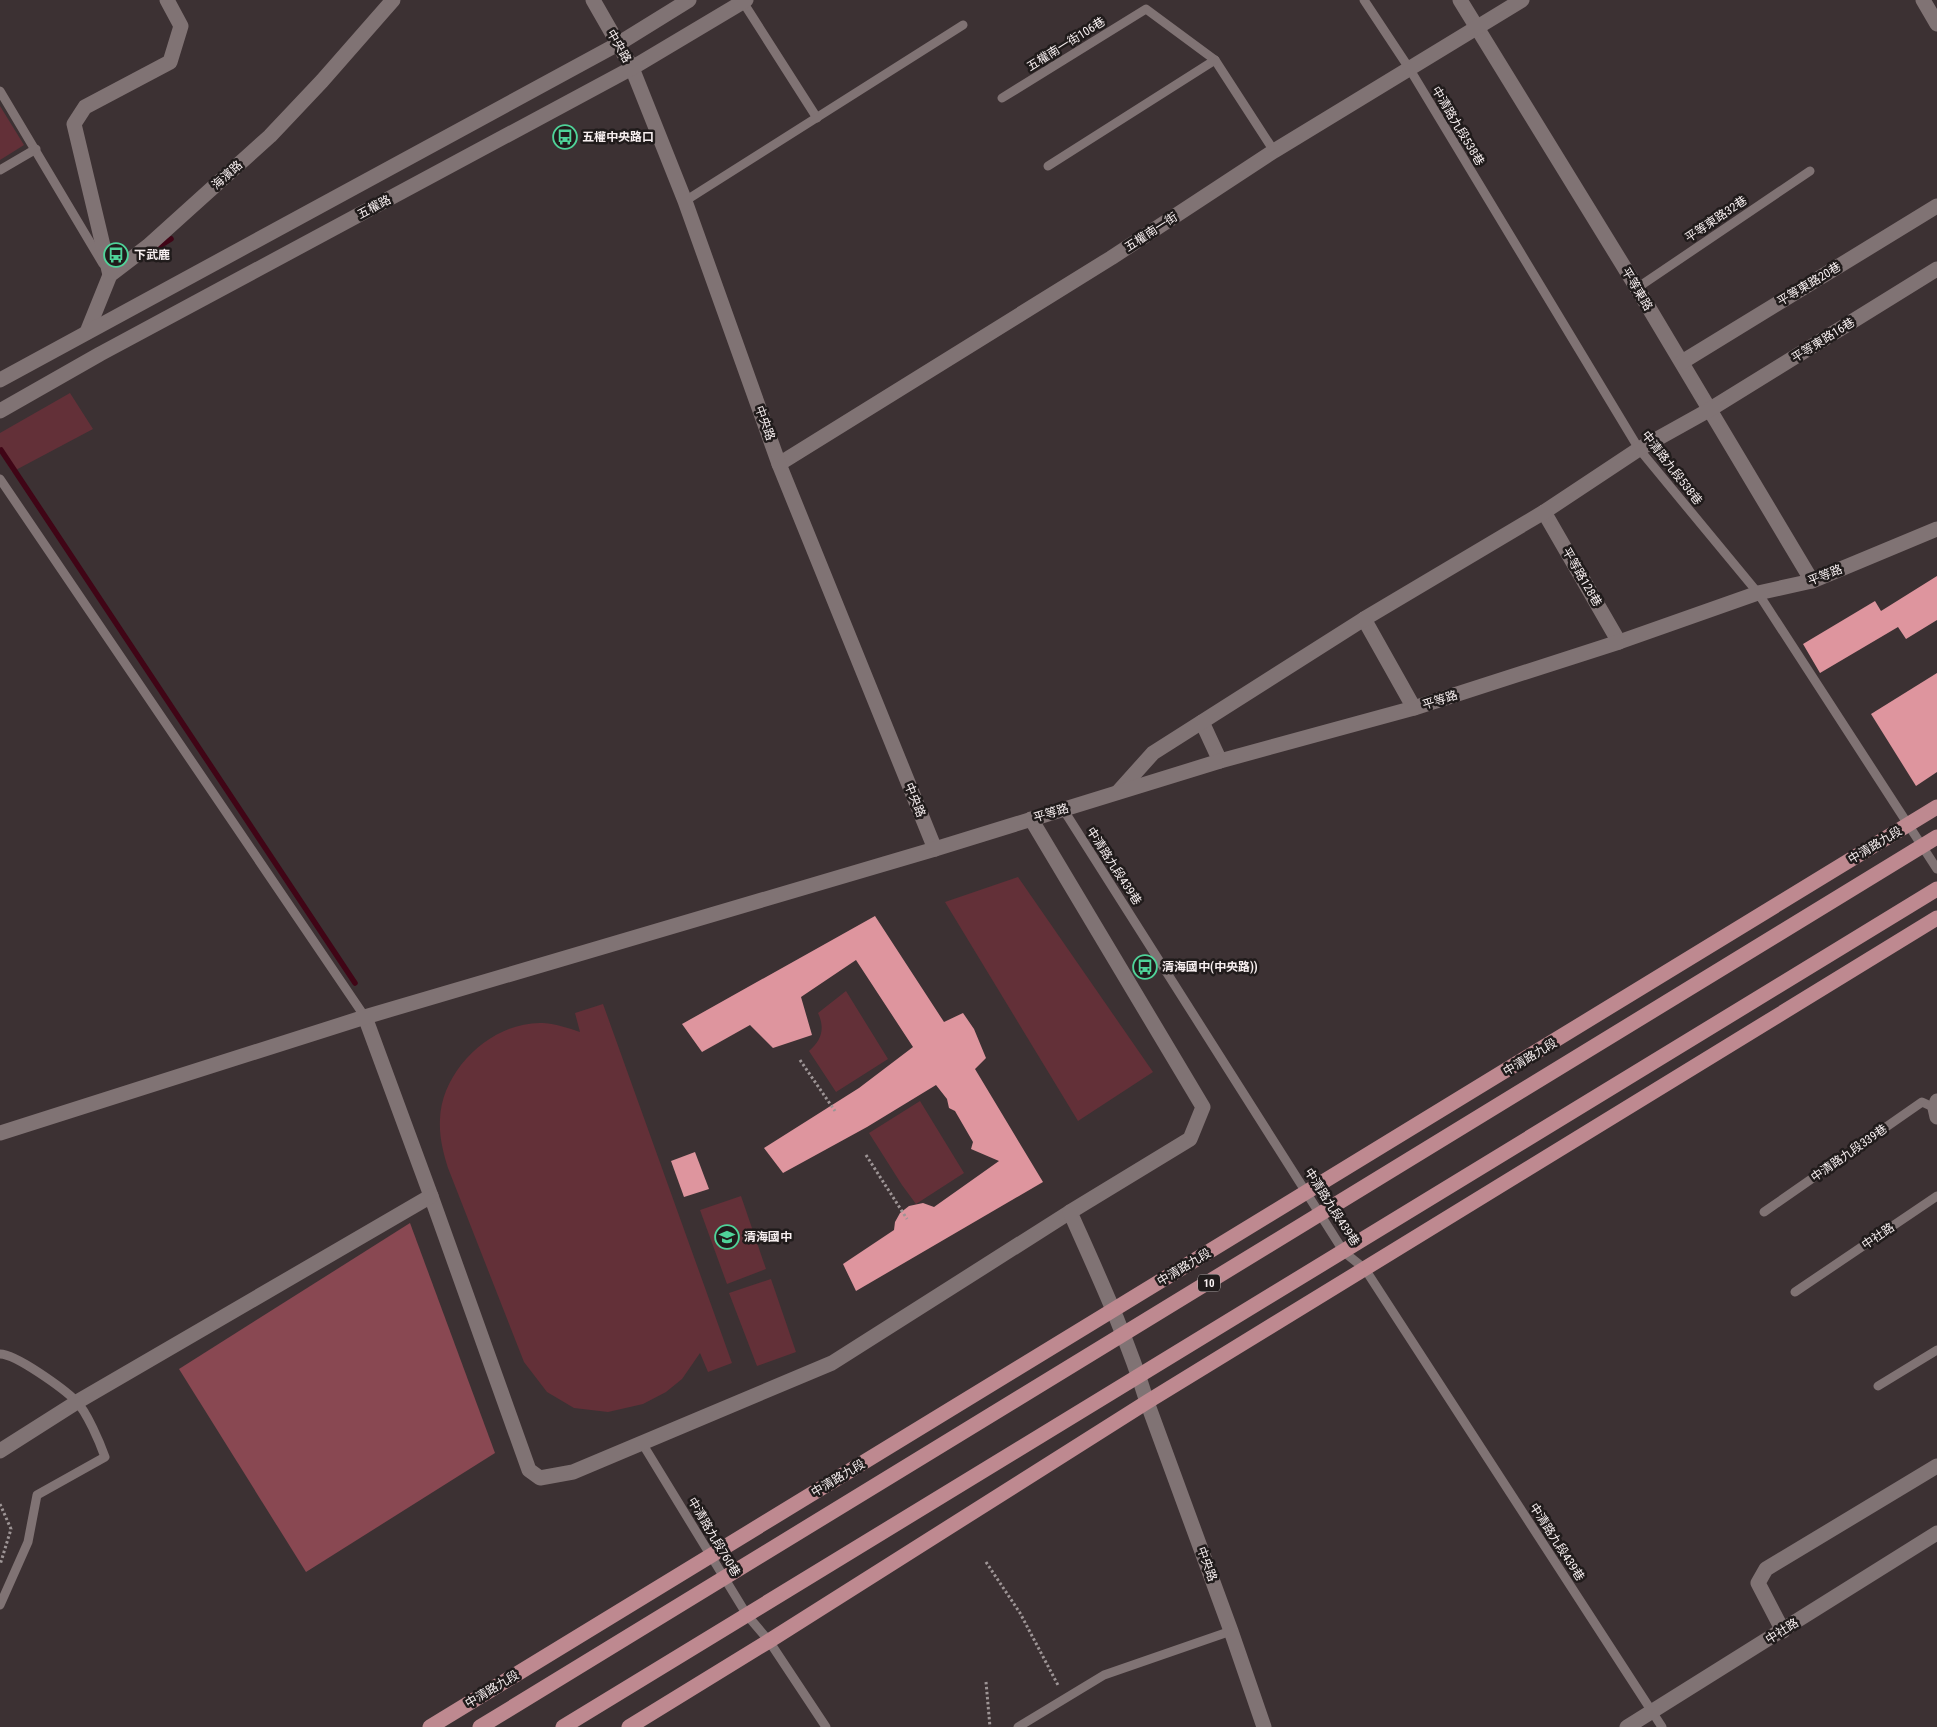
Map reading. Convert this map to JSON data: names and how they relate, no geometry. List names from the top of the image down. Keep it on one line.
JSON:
{"streets":{"main road":["中清路九段","10"],"street":["中央路","海濱路","五權路","五權南一街","平等東路20巷","平等東路","平等東路16巷","平等路","平等路128巷","中社路"],"lane":["五權南一街106巷","中清路九段538巷","平等東路32巷","中清路九段439巷","中清路九段339巷","中清路九段760巷"]},"crossings":[["五權南一街106巷","五權南一街"],["中央路","五權路"],["中央路","五權南一街"],["中央路","平等路"],["中央路","中清路九段"],["中清路九段538巷","五權南一街"],["中清路九段538巷","平等東路16巷"],["中清路九段538巷","平等路"],["中清路九段538巷","中清路九段"],["平等東路32巷","平等東路"],["五權南一街","平等東路"],["平等東路20巷","平等東路"],["平等東路","平等東路16巷"],["平等東路","平等路"],["平等東路16巷","平等路"],["平等東路16巷","平等路128巷"],["平等路","平等路128巷"],["平等路","中清路九段439巷"],["中清路九段","中清路九段439巷"],["中清路九段","中清路九段760巷"],["中清路九段439巷","中社路"]],"places":{"bus stop":["五權中央路口","下武鹿","清海國中(中央路))"],"school or university":["清海國中"]}}
